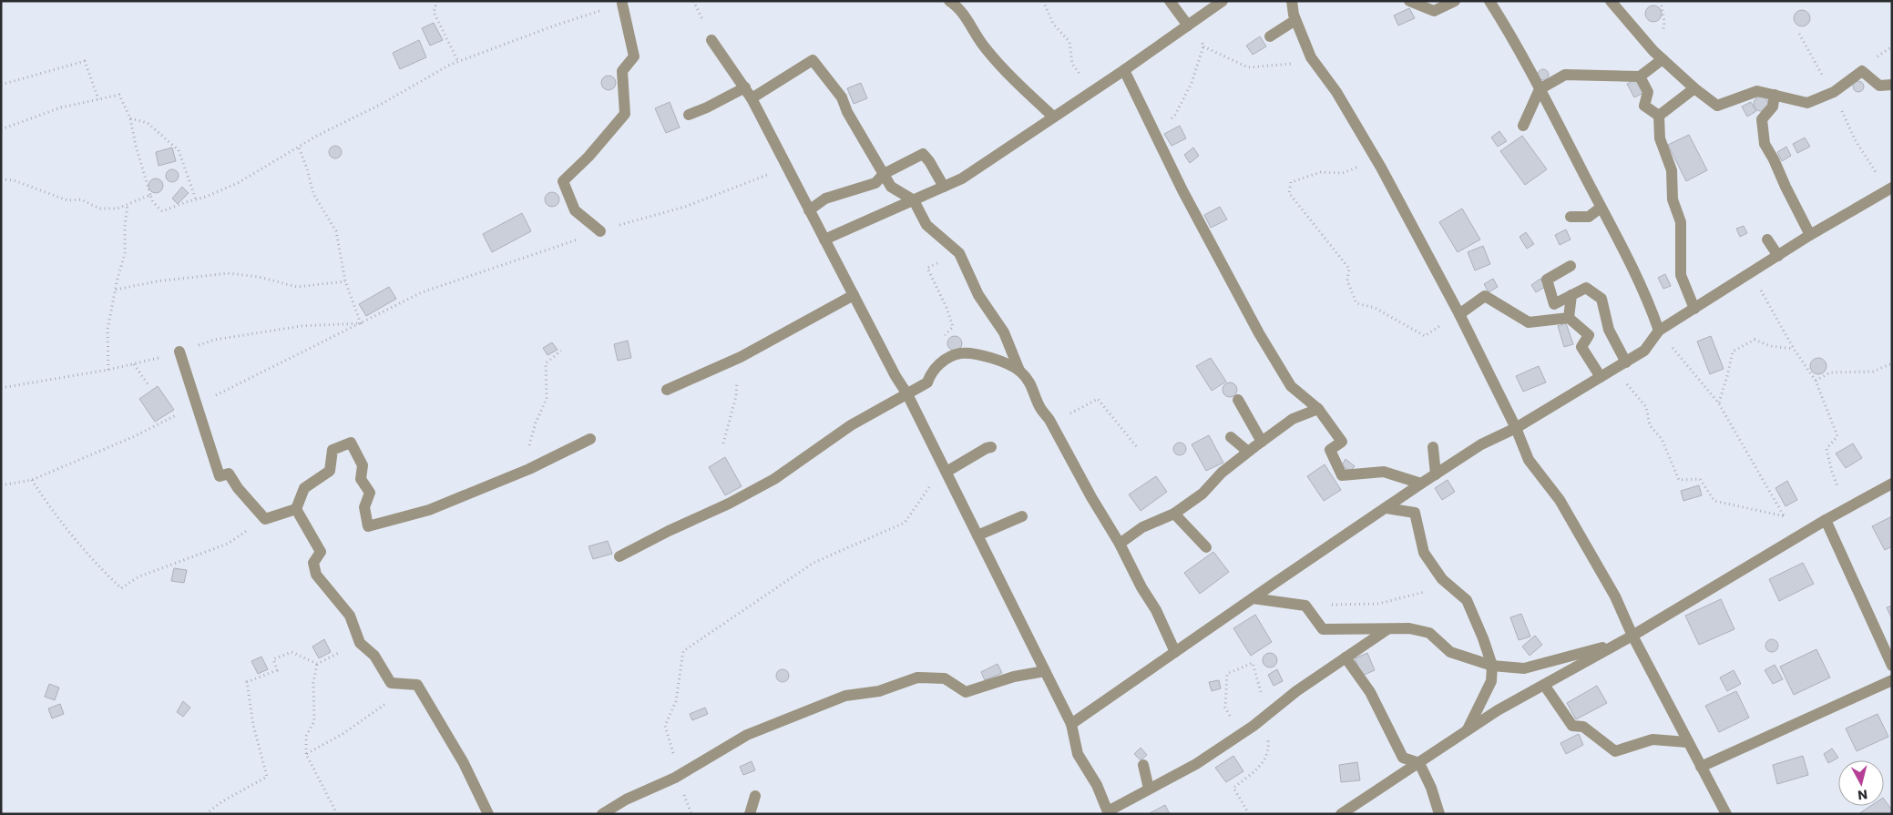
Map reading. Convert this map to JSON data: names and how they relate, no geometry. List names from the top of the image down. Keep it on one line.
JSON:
{"north":"bottom"}
